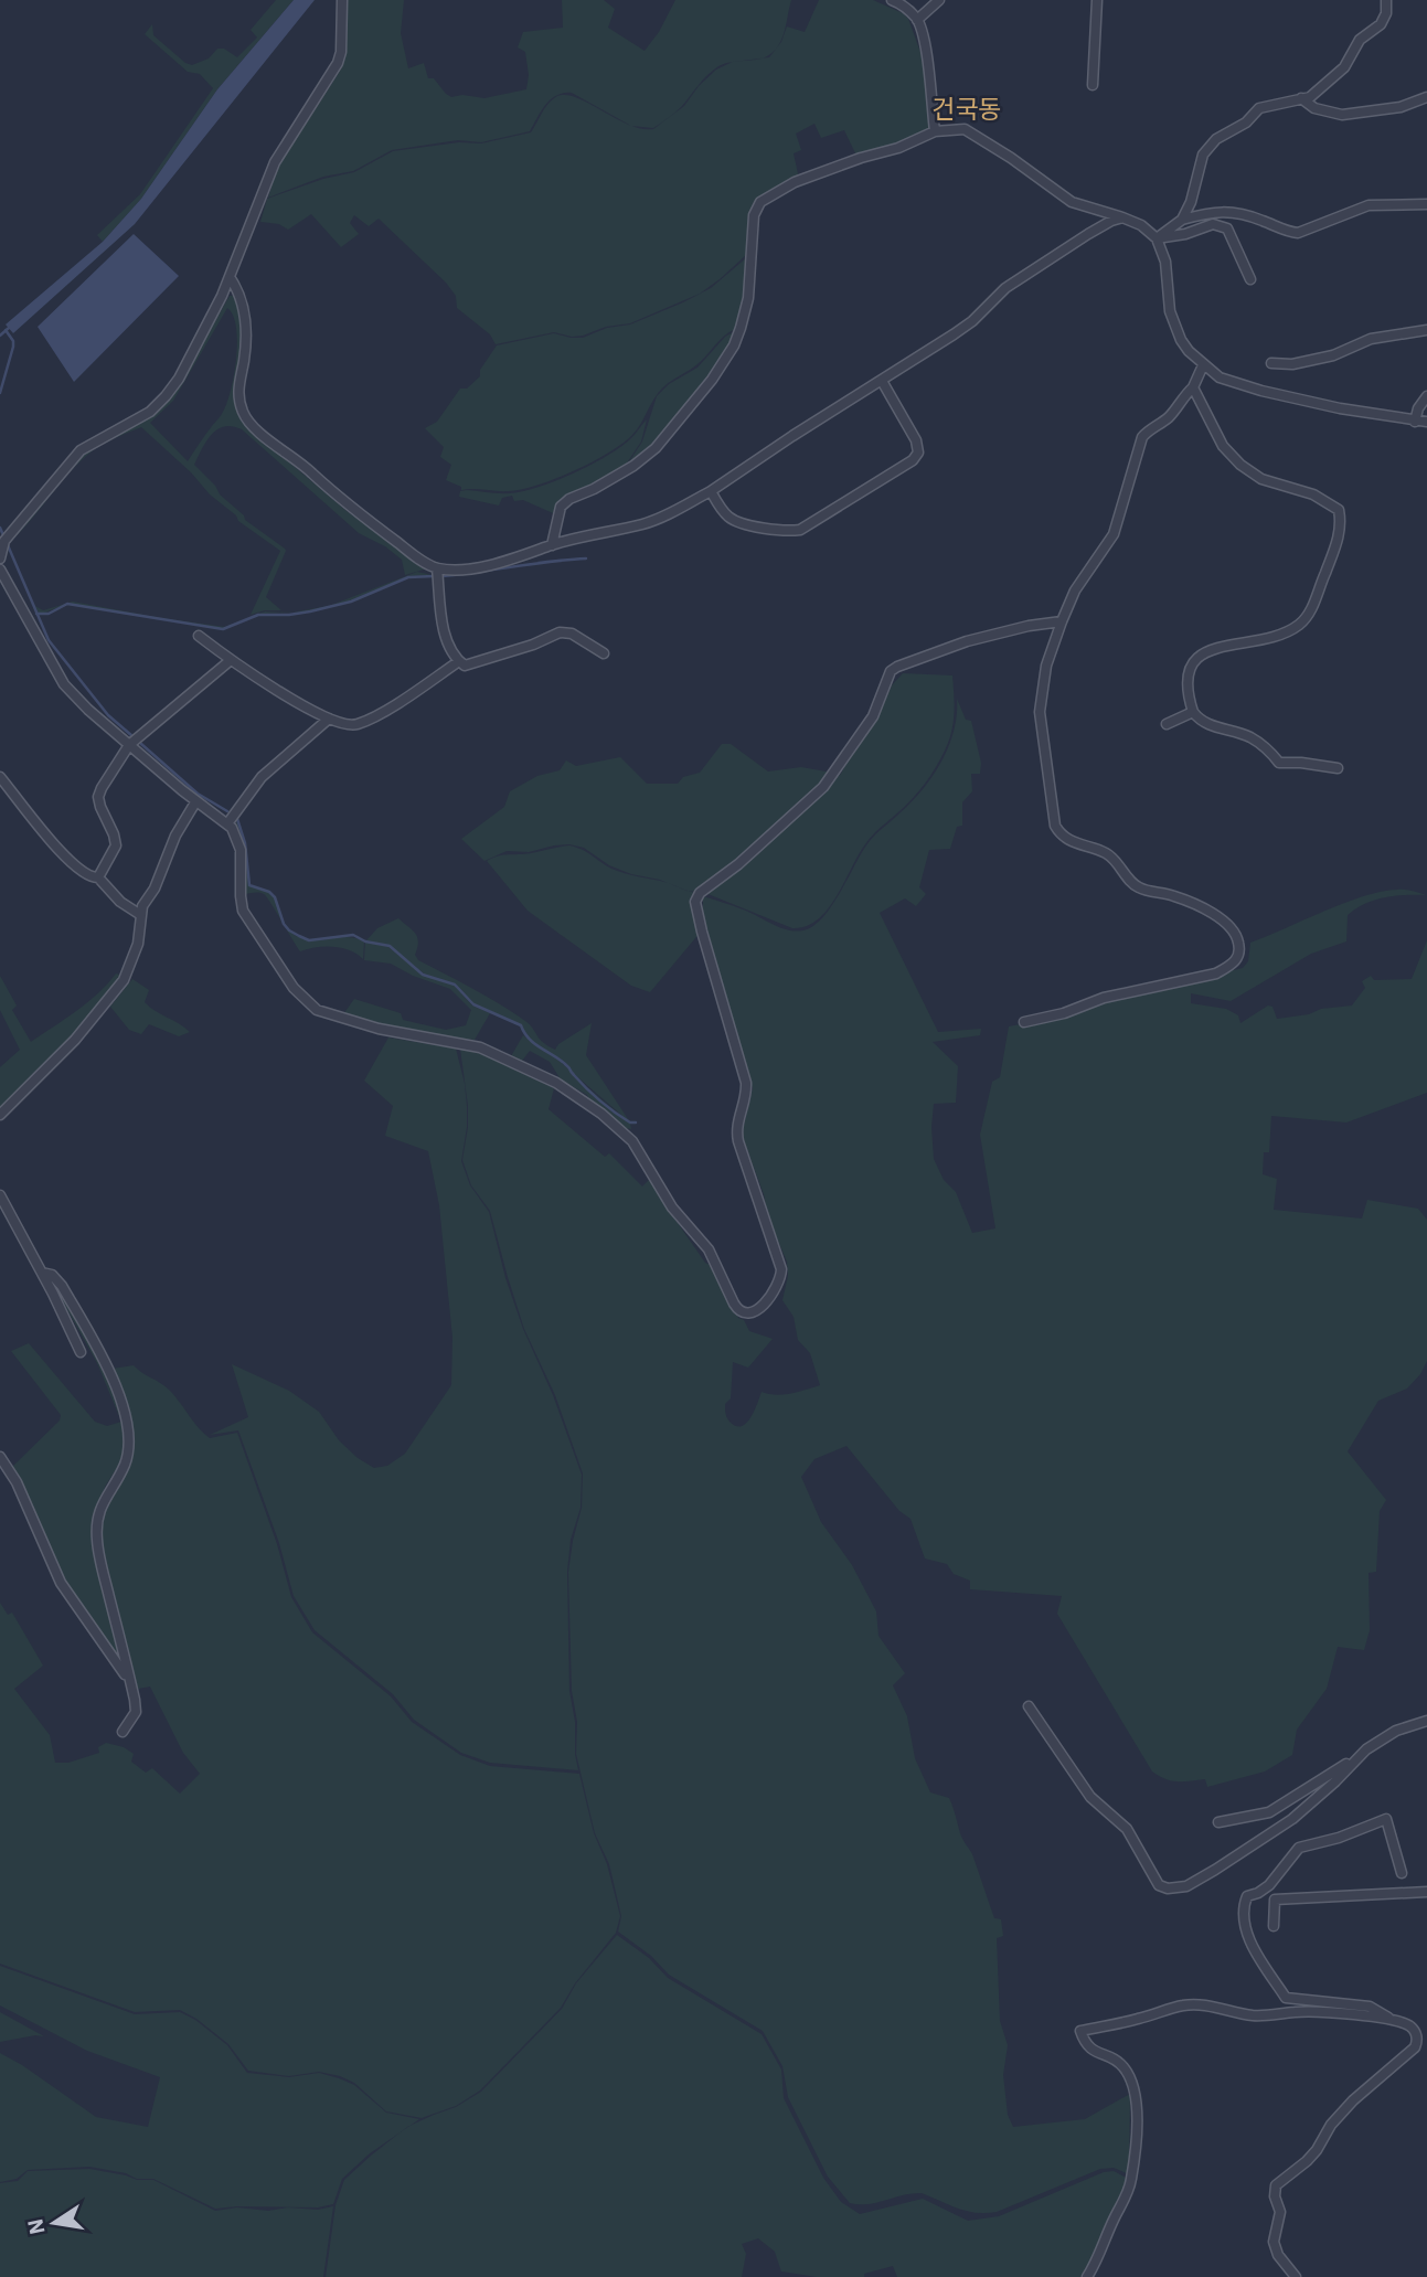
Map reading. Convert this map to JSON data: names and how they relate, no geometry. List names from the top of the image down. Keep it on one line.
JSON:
{"districts":["건국동"],"north":"left"}
